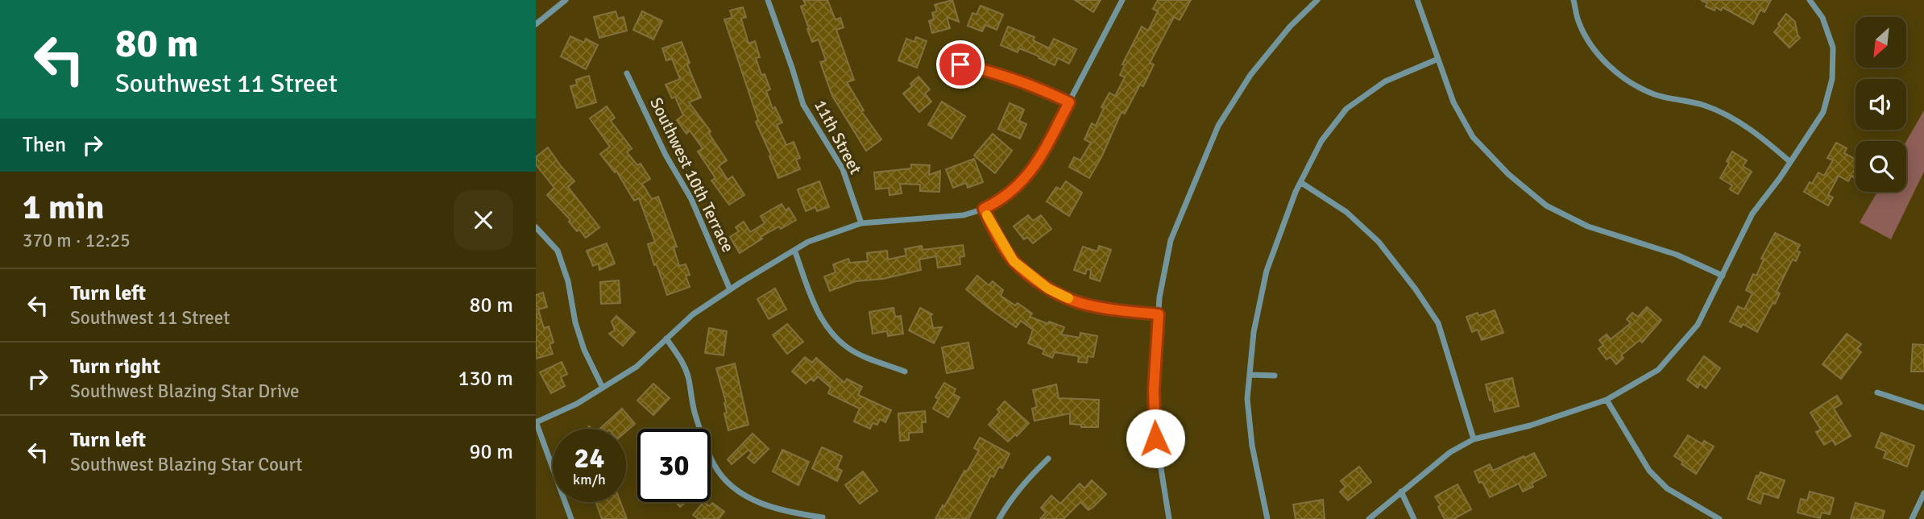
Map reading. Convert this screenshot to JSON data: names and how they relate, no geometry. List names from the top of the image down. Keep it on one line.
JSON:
{"streets":{"street":["11th Street","Southwest 10th Terrace"]},"north":"bottom left","page":{"turn":["80 m","Southwest 11 Street"],"then":"Then","heading":["1 min","370 m · 12:25"],"list":[{"name":"Turn left","note":"Southwest 11 Street","value":"80 m"},{"name":"Turn right","note":"Southwest Blazing Star Drive","value":"130 m"},{"name":"Turn left","note":"Southwest Blazing Star Court","value":"90 m"}],"speed":"24 km/h","limit":"30"}}
